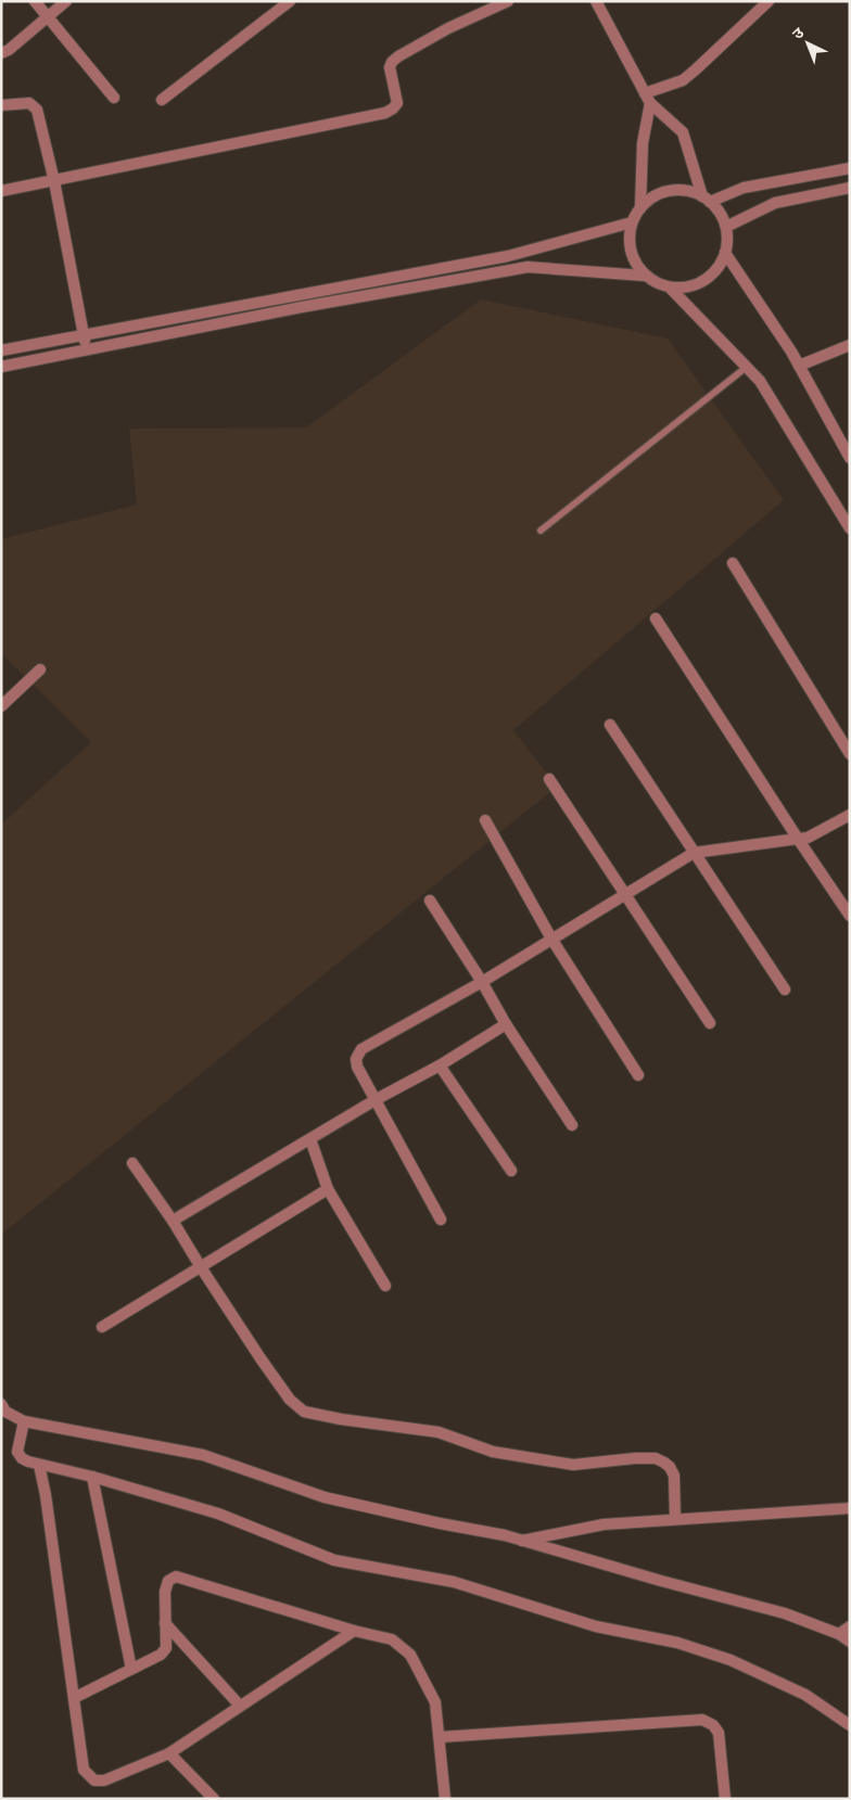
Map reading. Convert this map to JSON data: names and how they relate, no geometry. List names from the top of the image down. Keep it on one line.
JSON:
{"north":"top left"}
